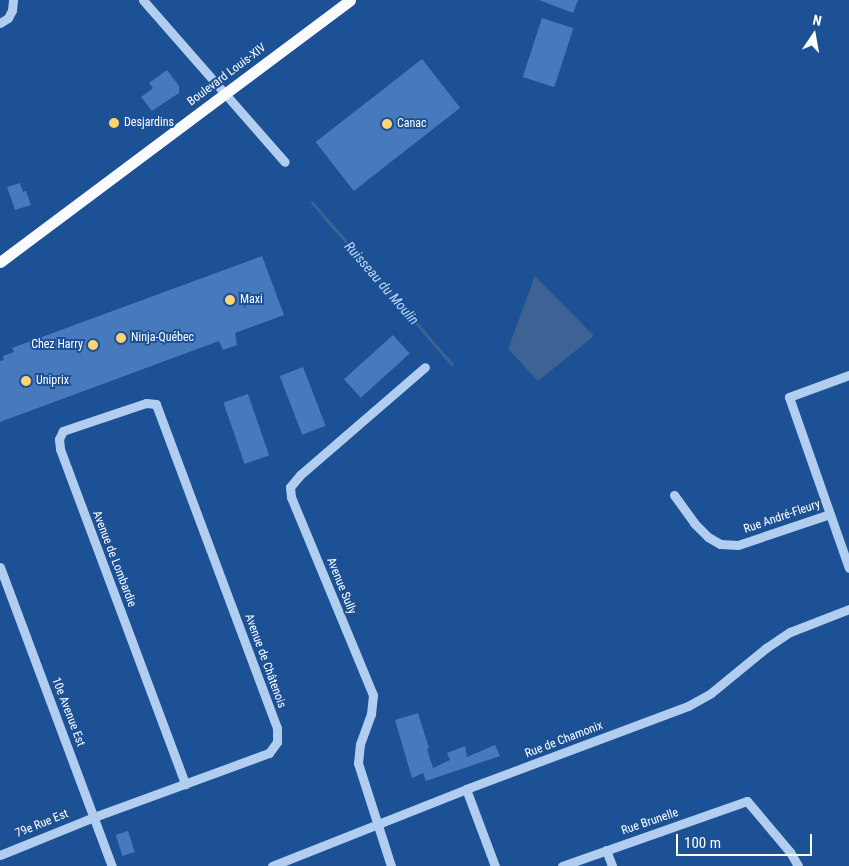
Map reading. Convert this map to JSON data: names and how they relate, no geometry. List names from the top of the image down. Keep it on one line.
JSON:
{"streets":{"main road":["Boulevard Louis-XIV"],"street":["Rue André-Fleury","Avenue de Lombardie","Avenue Sully","Avenue de Châtenois","10e Avenue Est","Rue de Chamonix","Rue Brunelle","79e Rue Est"]},"crossings":[["Avenue de Lombardie","Avenue de Châtenois"],["Avenue Sully","Rue de Chamonix"],["Avenue de Châtenois","10e Avenue Est"],["Avenue de Châtenois","79e Rue Est"],["10e Avenue Est","79e Rue Est"]],"water":["Ruisseau du Moulin"],"places":["Desjardins","Canac","Maxi","Ninja-Québec","Chez Harry","Uniprix"],"scale_bar":"100 m","north":"top"}
